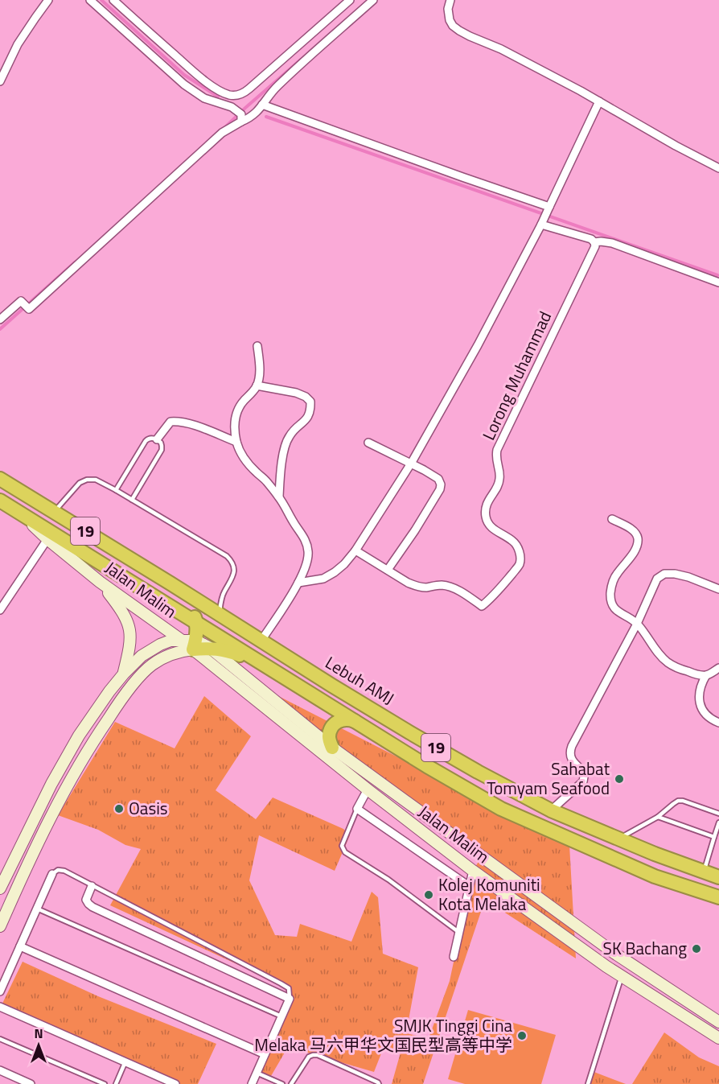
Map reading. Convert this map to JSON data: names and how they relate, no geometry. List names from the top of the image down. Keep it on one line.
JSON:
{"streets":{"highway":["19","Lebuh AMJ"],"main road":["Jalan Malim"],"street":["Lorong Muhammad"]},"crossings":[["19","Jalan Malim"]],"places":["Sahabat Tomyam Seafood","Oasis","Kolej Komuniti Kota Melaka","SK Bachang","SMJK Tinggi Cina Melaka 马六甲华文国民型高等中学"],"north":"top"}
